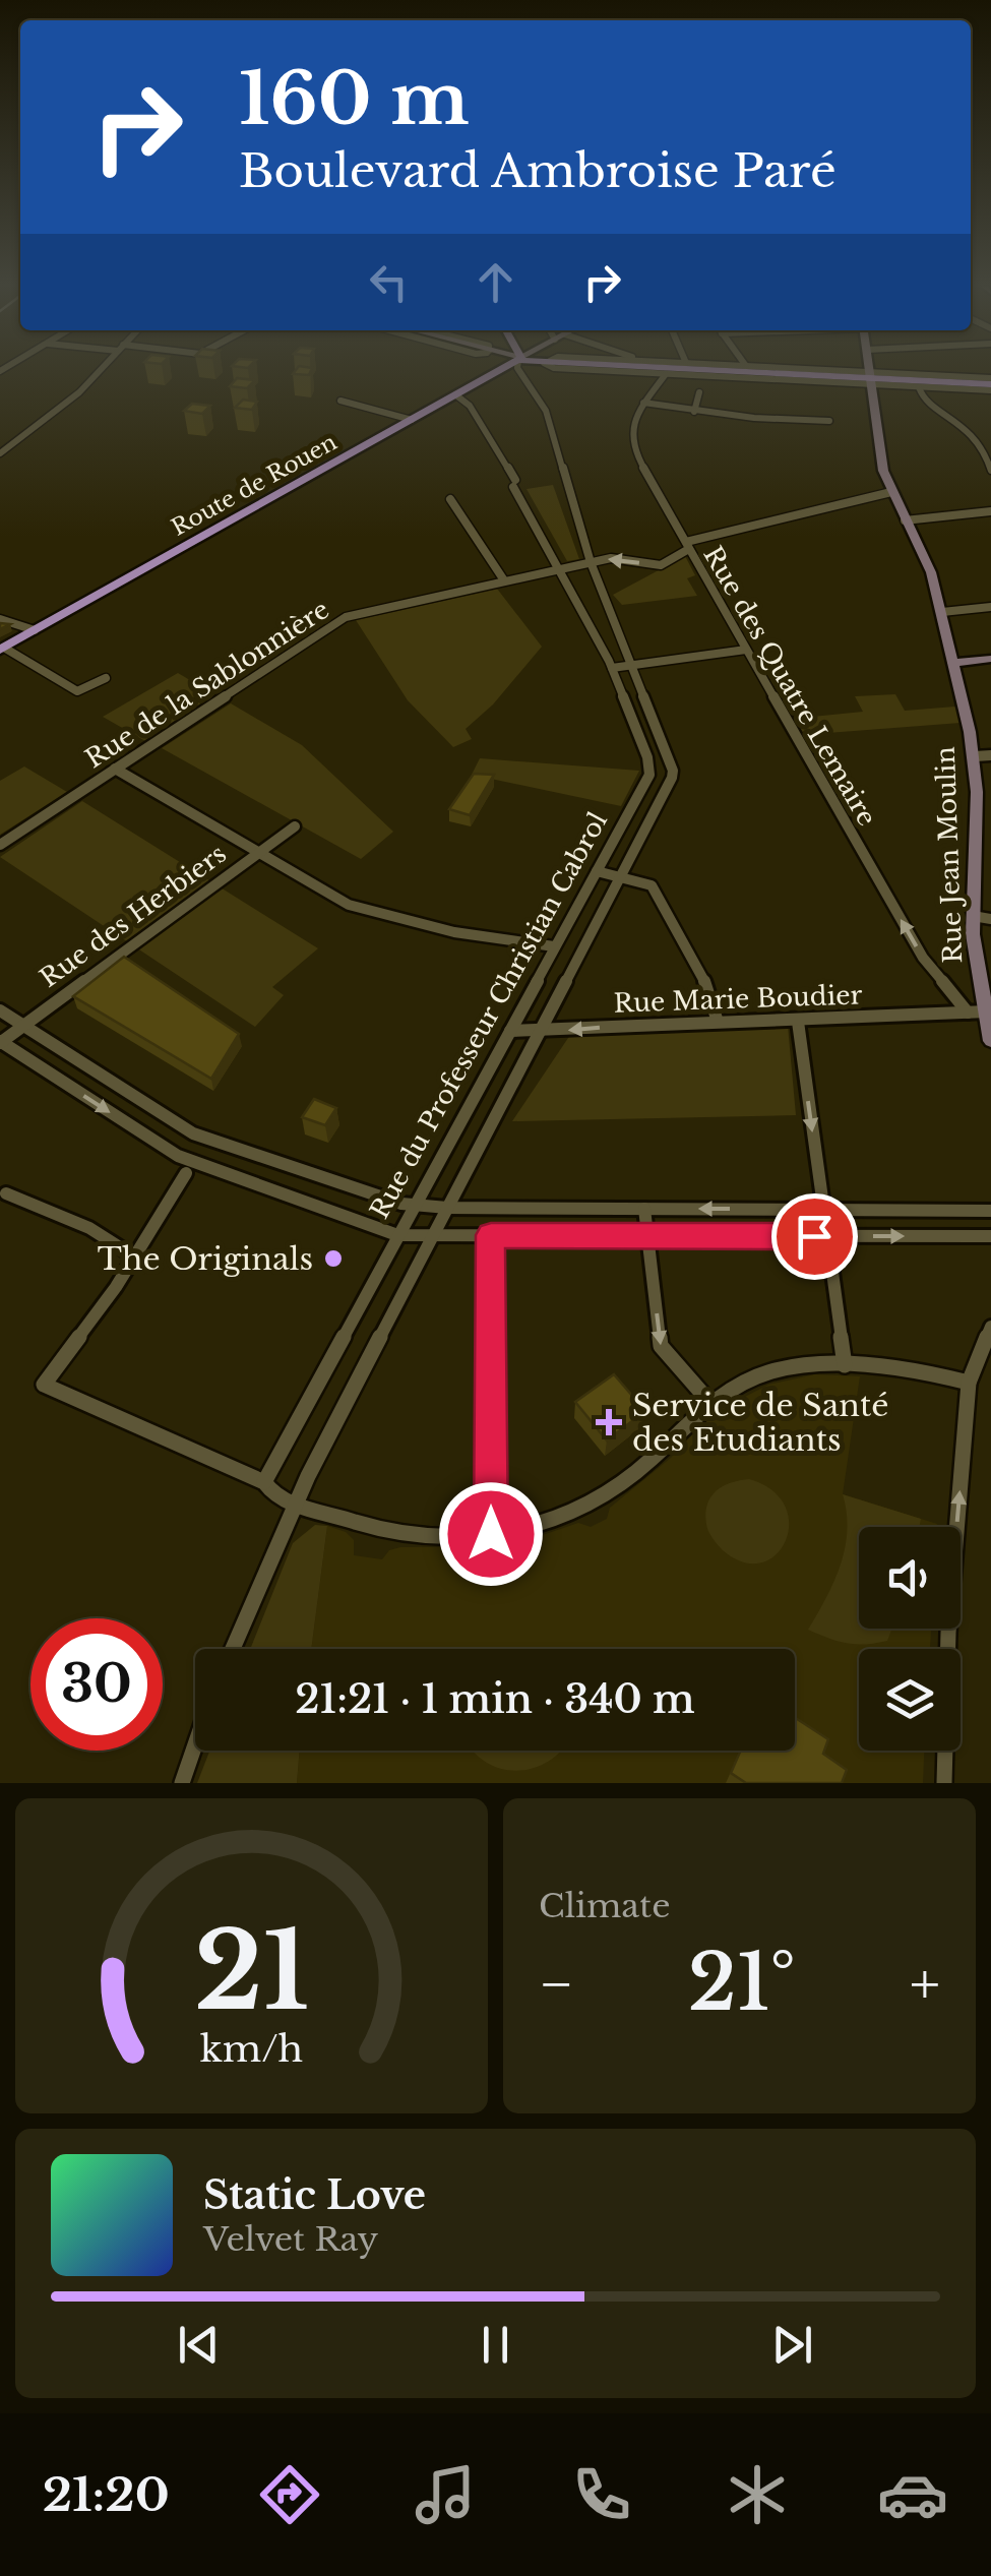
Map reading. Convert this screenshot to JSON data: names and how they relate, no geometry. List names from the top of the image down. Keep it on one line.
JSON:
{"streets":{"main road":["Route de Rouen","Rue Jean Moulin"],"street":["Rue de la Sablonnière","Rue des Quatre Lemaire","Rue des Herbiers","Rue Marie Boudier","Rue du Professeur Christian Cabrol"]},"crossings":[["Route de Rouen","Rue du Professeur Christian Cabrol"],["Rue de la Sablonnière","Rue des Quatre Lemaire"],["Rue de la Sablonnière","Rue Jean Moulin"],["Rue de la Sablonnière","Rue du Professeur Christian Cabrol"],["Rue des Quatre Lemaire","Rue Marie Boudier"],["Rue Jean Moulin","Rue Marie Boudier"],["Rue Marie Boudier","Rue du Professeur Christian Cabrol"]],"one_way":["Rue des Quatre Lemaire","Rue Marie Boudier"],"places":{"other":["The Originals"],"health":["Service de Santé des Etudiants"]},"page":{"turn":["160 m","Boulevard Ambroise Paré"],"limit":"30","trip":"21:21 · 1 min · 340 m","tile":"Climate","heat":["−","21°","+"],"song":["Static Love","Velvet Ray"],"tabs":"21:20","gauge":["21","km/h"]}}
